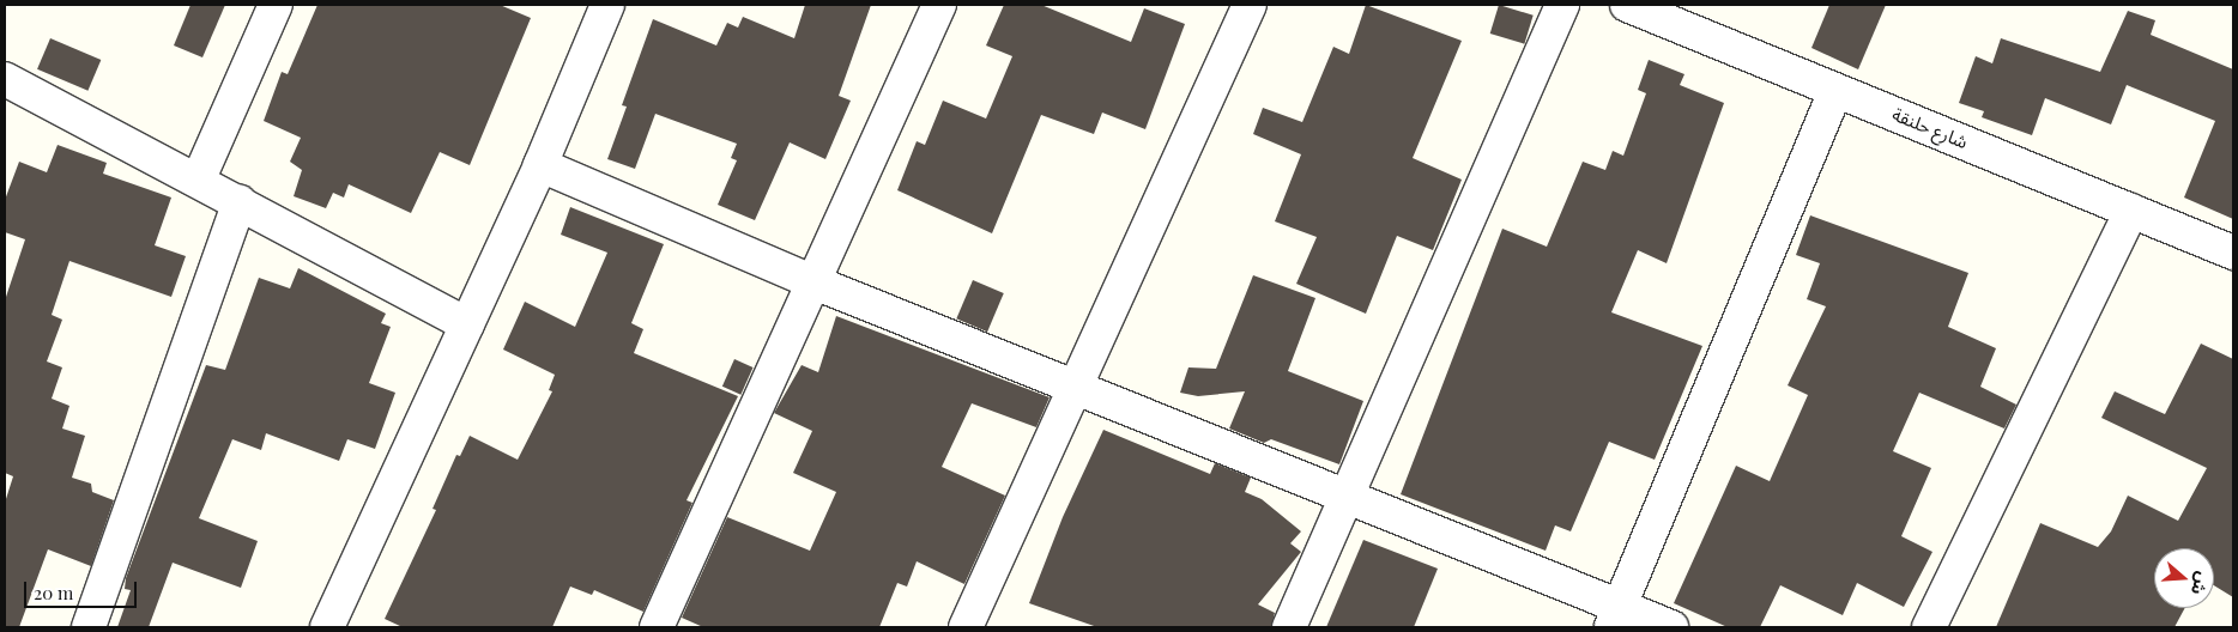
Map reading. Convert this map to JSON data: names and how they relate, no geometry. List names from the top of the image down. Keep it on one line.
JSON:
{"streets":{"street":["شارع حلنقة"]},"scale_bar":"20 m","north":"right"}
